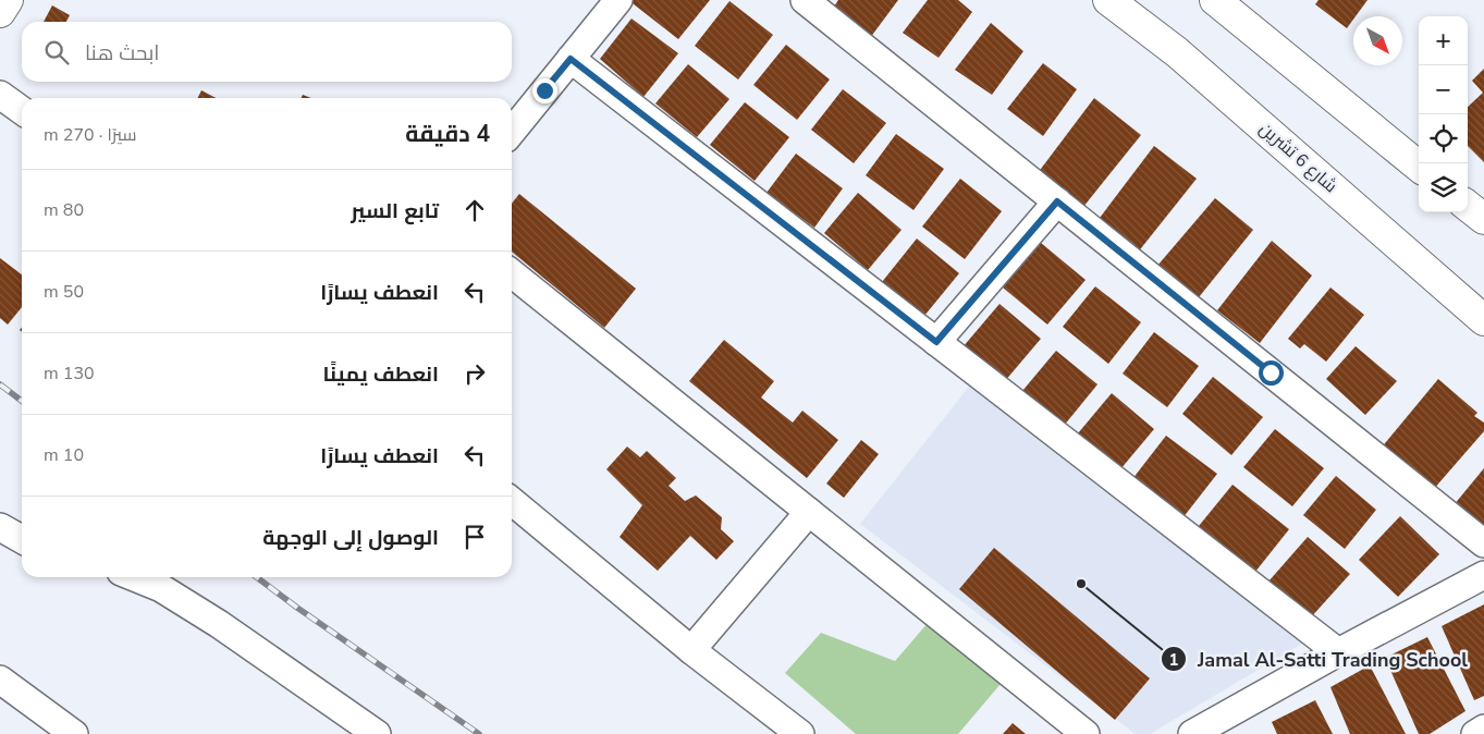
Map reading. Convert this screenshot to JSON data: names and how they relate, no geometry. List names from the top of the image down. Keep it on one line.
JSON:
{"streets":{"main road":["شارع 6 تشرين"]},"places":["Jamal Al-Satti Trading School"],"north":"bottom right","page":{"map_buttons":["+","−"],"search":"ابحث هنا","heading":["4 دقيقة","سيرًا · 270 m"],"list":[["تابع السير","80 m"],["انعطف يسارًا","50 m"],["انعطف يمينًا","130 m"],["انعطف يسارًا","10 m"],"الوصول إلى الوجهة"]}}
